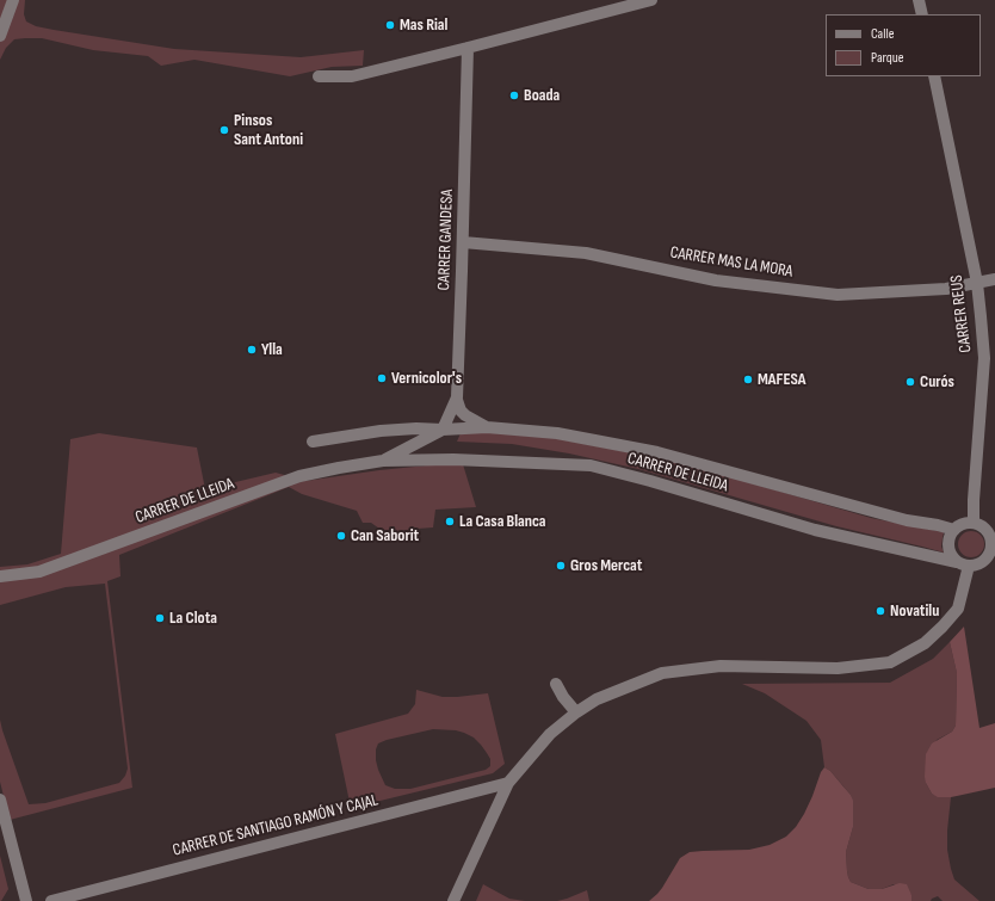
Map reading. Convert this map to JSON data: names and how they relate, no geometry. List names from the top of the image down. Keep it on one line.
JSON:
{"streets":{"street":["CARRER GANDESA","CARRER MAS LA MORA","CARRER REUS","CARRER DE LLEIDA","CARRER DE SANTIAGO RAMÓN Y CAJAL"]},"crossings":[["CARRER GANDESA","CARRER MAS LA MORA"],["CARRER GANDESA","CARRER DE LLEIDA"],["CARRER MAS LA MORA","CARRER REUS"],["CARRER REUS","CARRER DE LLEIDA"]],"places":["Mas Rial","Boada","Pinsos Sant Antoni","Ylla","Vernicolor's","MAFESA","Curós","La Casa Blanca","Can Saborit","Gros Mercat","Novatilu","La Clota"],"legend":["Calle","Parque"]}
